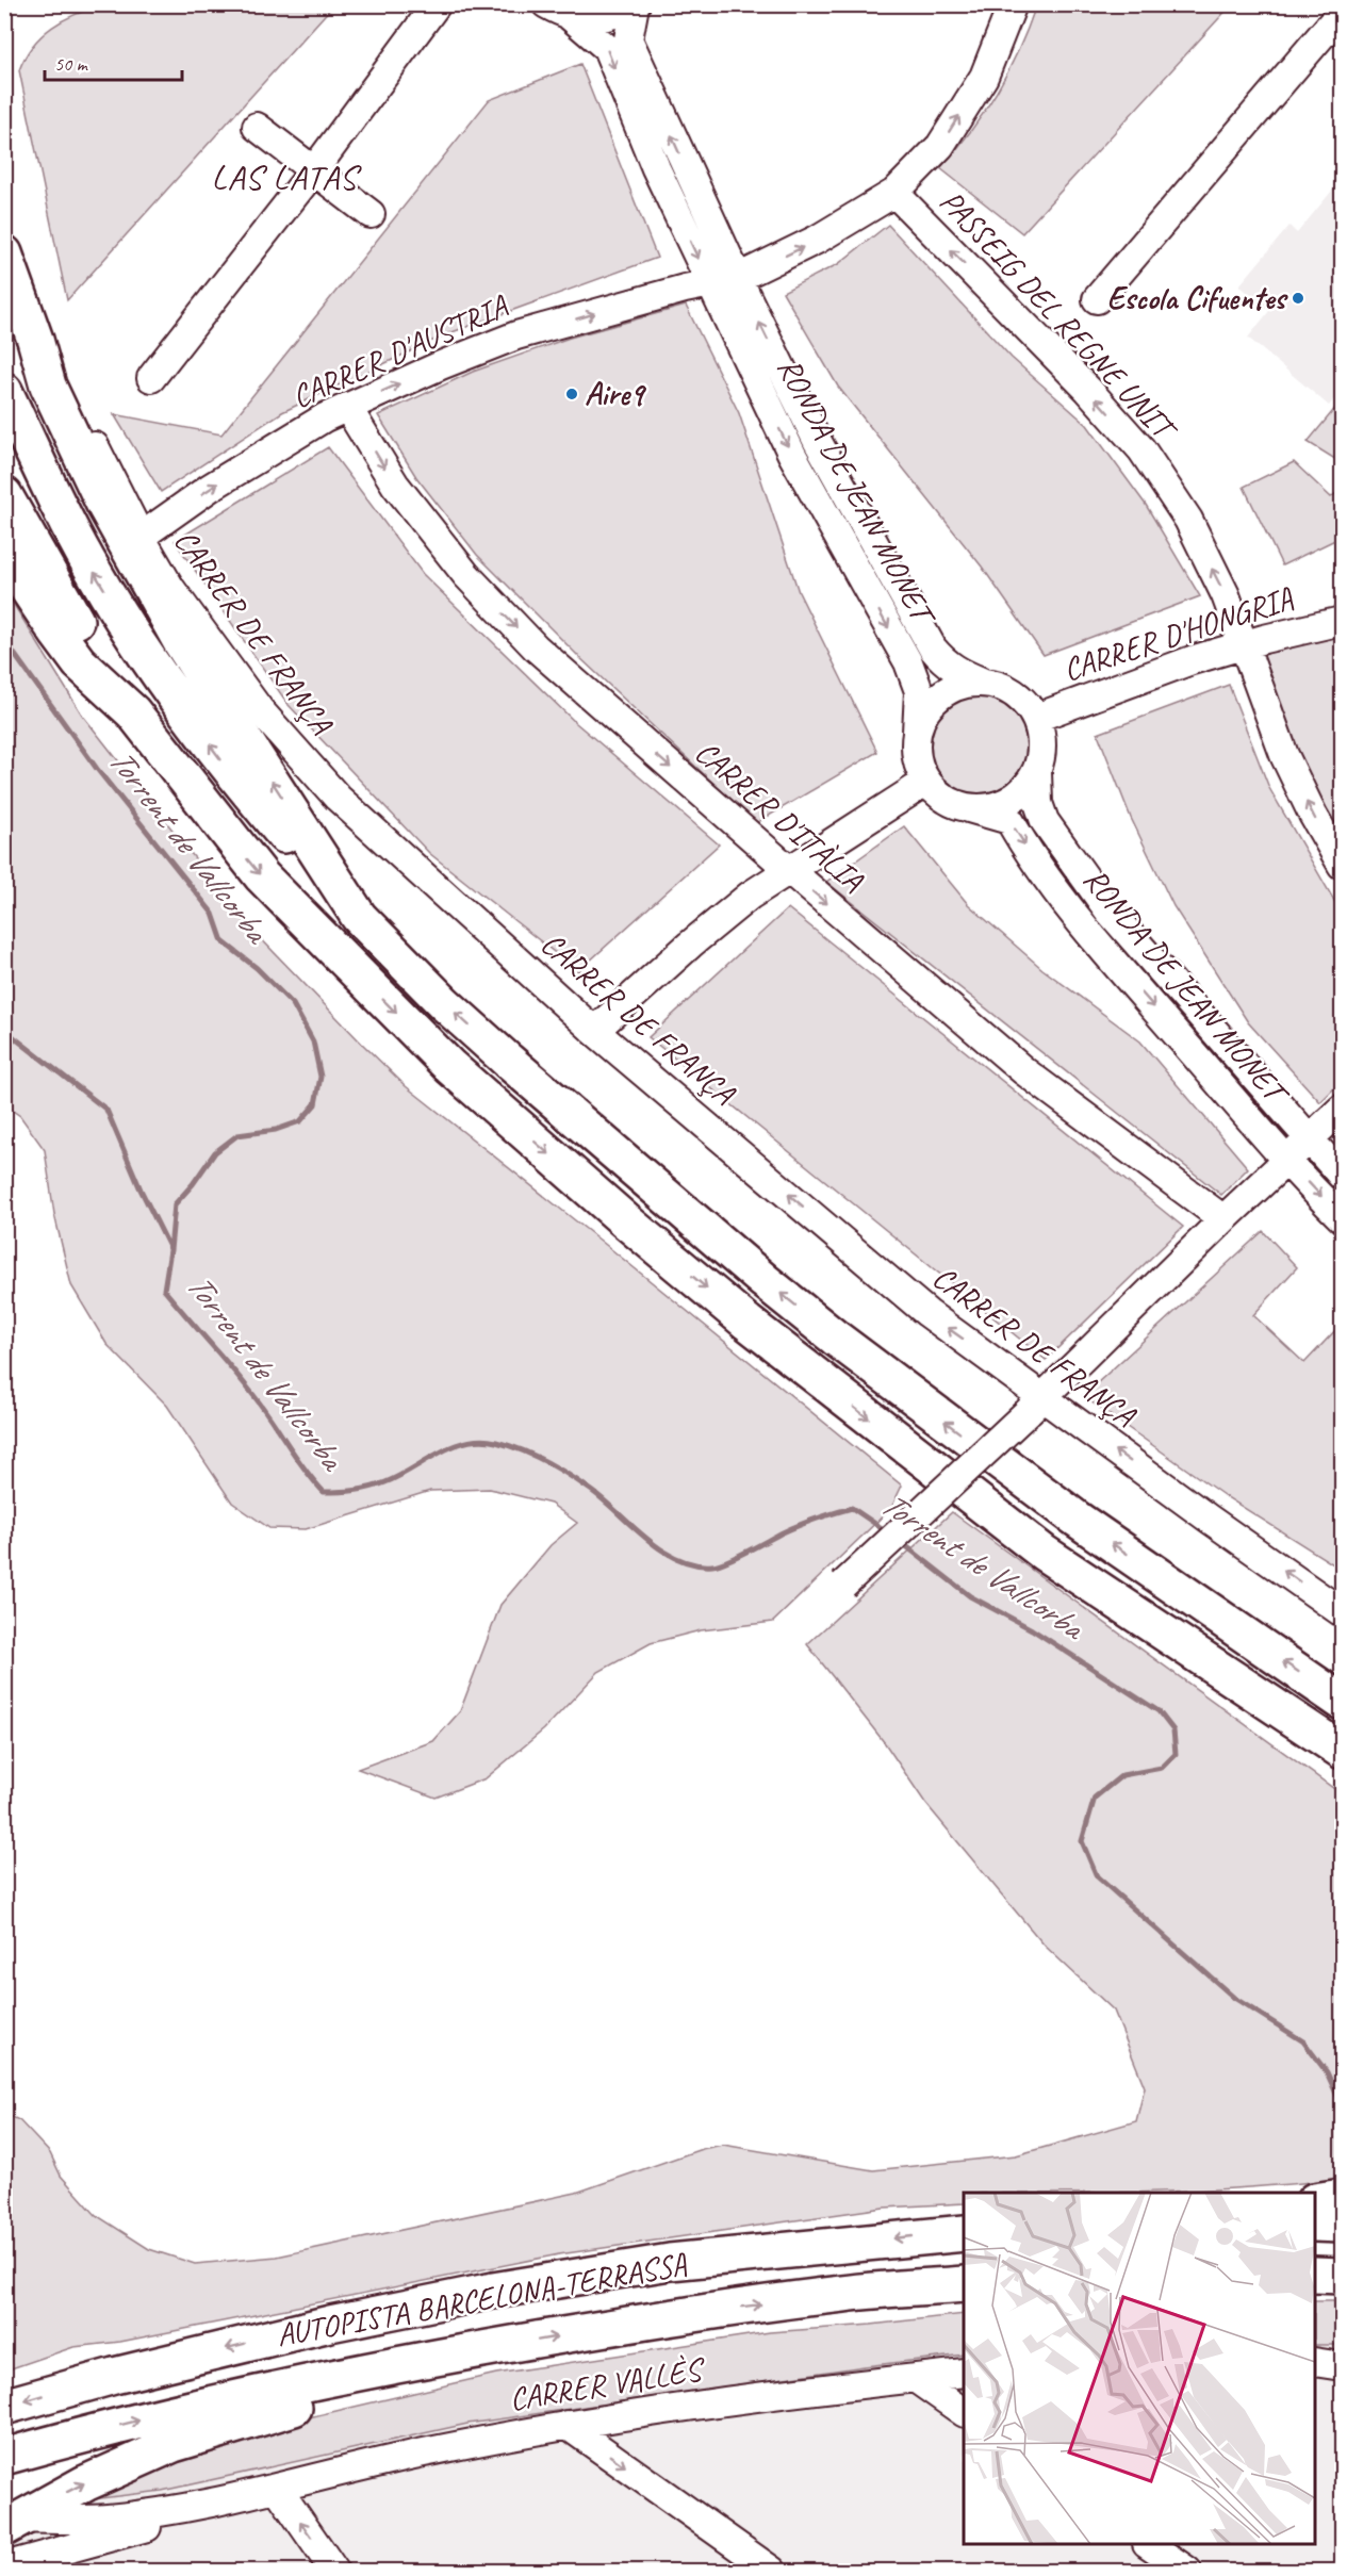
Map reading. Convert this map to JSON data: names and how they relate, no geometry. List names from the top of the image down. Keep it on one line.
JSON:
{"streets":{"highway":["AUTOPISTA BARCELONA-TERRASSA"],"street":["PASSEIG DEL REGNE UNIT","CARRER D'AUSTRIA","RONDA DE JEAN MONET","CARRER DE FRANÇA","CARRER D'HONGRIA","CARRER D'ITÀLIA","CARRER VALLÈS"]},"crossings":[["PASSEIG DEL REGNE UNIT","CARRER D'HONGRIA"],["CARRER D'AUSTRIA","RONDA DE JEAN MONET"],["CARRER D'AUSTRIA","CARRER DE FRANÇA"],["CARRER D'AUSTRIA","CARRER D'ITÀLIA"],["RONDA DE JEAN MONET","CARRER D'HONGRIA"]],"one_way":["PASSEIG DEL REGNE UNIT","CARRER D'AUSTRIA","CARRER DE FRANÇA","CARRER D'ITÀLIA"],"districts":["LAS LATAS"],"water":["Torrent de Vallcorba"],"places":["Escola Cifuentes","Aire9"],"scale_bar":"50 m"}
